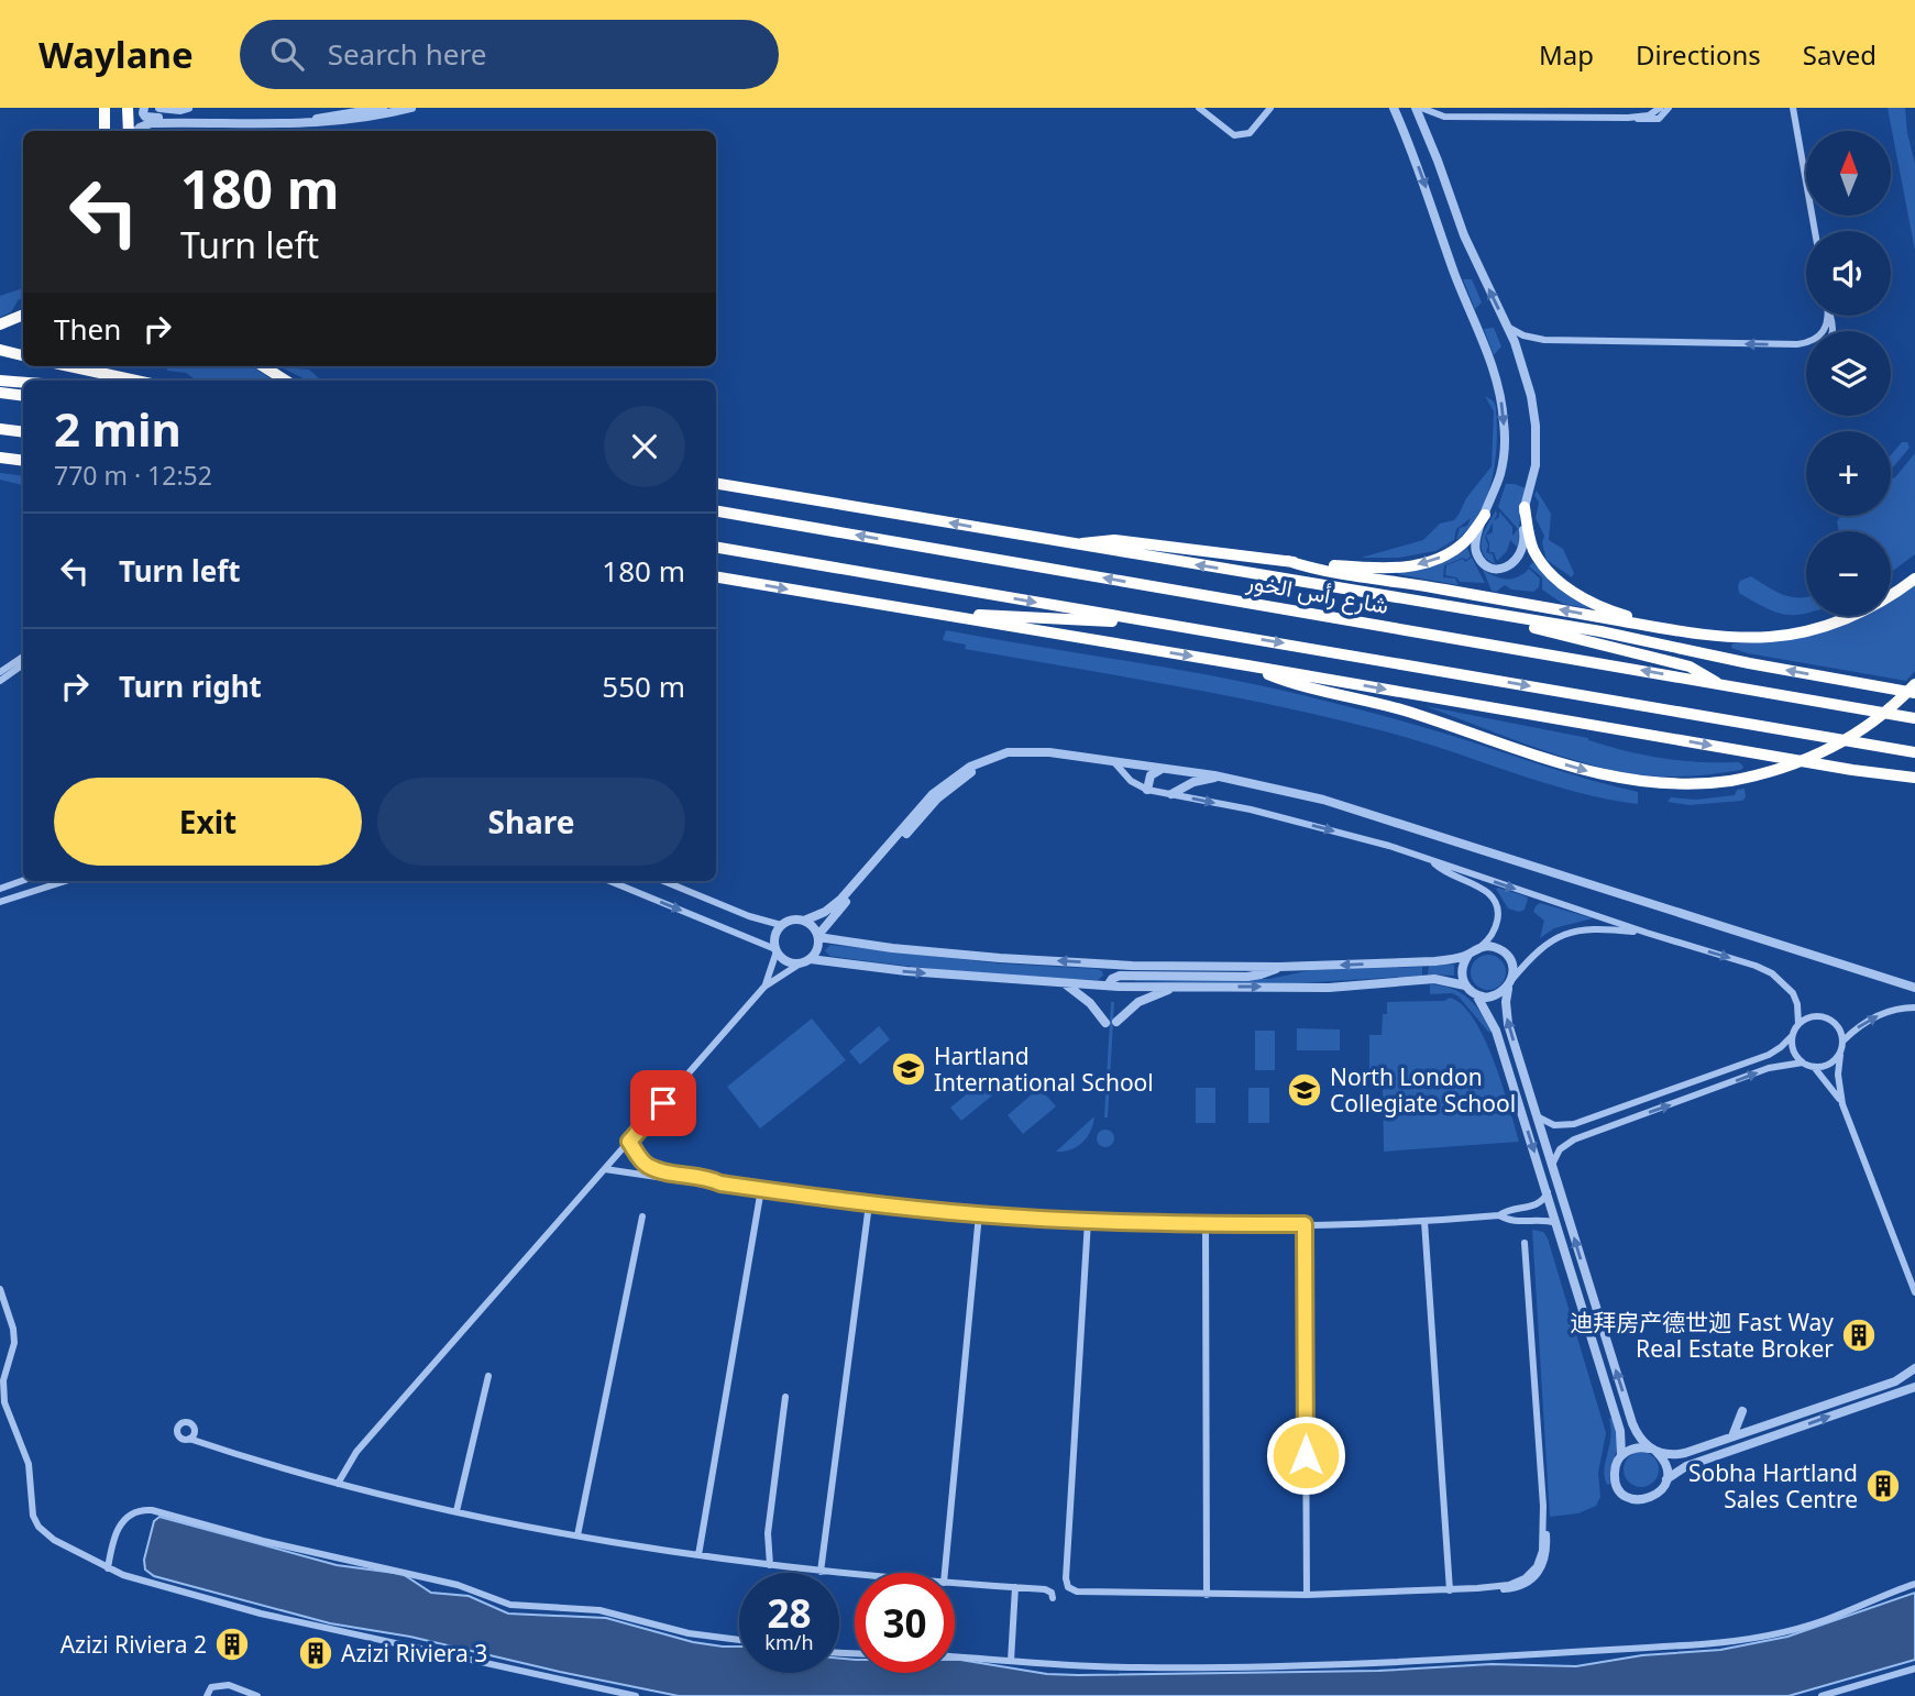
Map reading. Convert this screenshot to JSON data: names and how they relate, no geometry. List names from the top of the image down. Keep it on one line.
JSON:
{"streets":{"highway":["شارع رأس الخور"]},"places":{"school or university":["Hartland International School","North London Collegiate School"],"building":["迪拜房产德世迦 Fast Way Real Estate Broker","Sobha Hartland Sales Centre","Azizi Riviera 2","Azizi Riviera 3"]},"north":"top","page":{"header":"Waylane","search":"Search here","nav":["Map","Directions","Saved"],"map_buttons":["+","−"],"turn":["180 m","Turn left"],"then":"Then","heading":["2 min","770 m · 12:52"],"list":[{"name":"Turn left","value":"180 m"},{"name":"Turn right","value":"550 m"}],"buttons":["Exit","Share"],"speed":"28 km/h","limit":"30"}}
